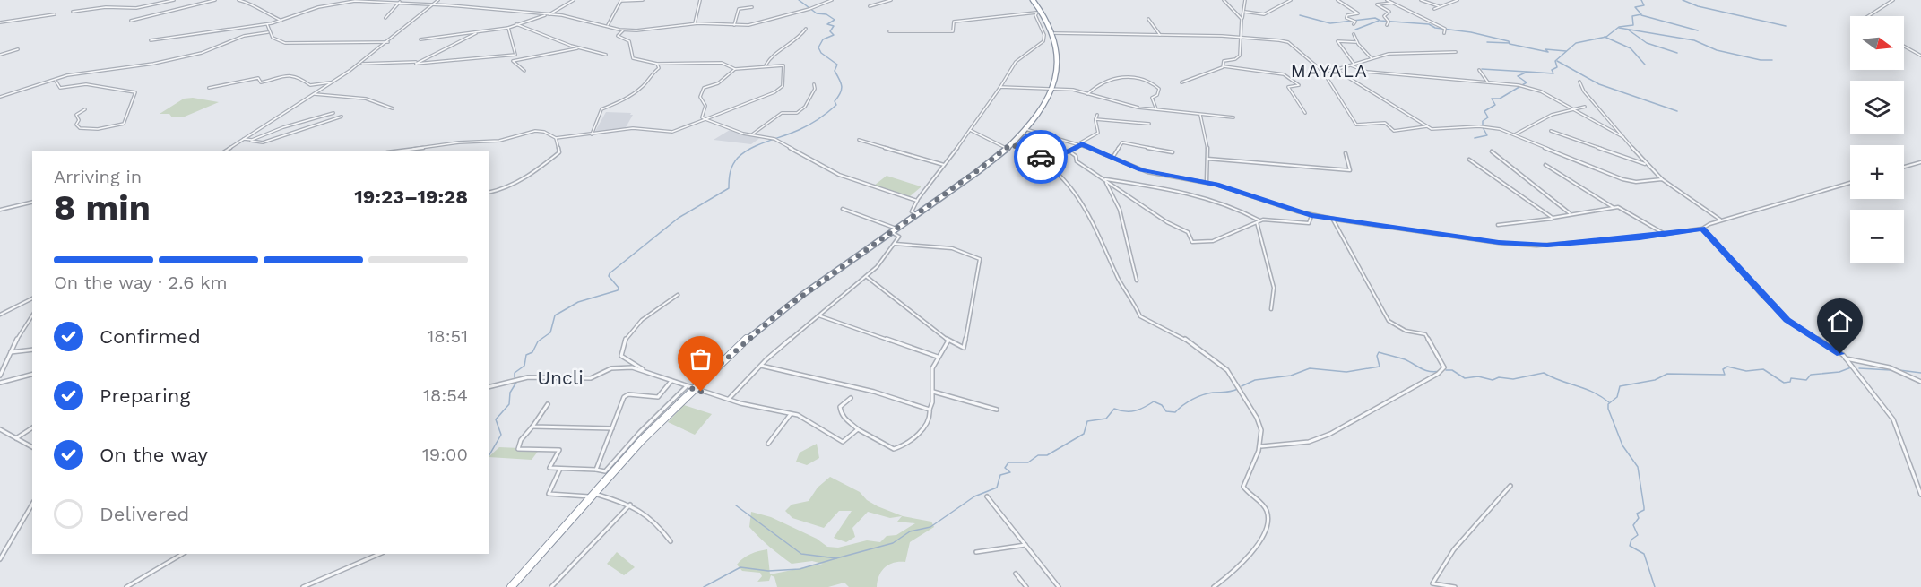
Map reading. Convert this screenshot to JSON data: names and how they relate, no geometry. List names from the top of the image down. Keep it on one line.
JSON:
{"streets":{"street":["Uncli"]},"districts":["MAYALA"],"north":"right","page":{"map_buttons":["+","−"],"heading":["8 min","Arriving in","19:23–19:28"],"bar":"On the way · 2.6 km","list":[["Confirmed","18:51"],["Preparing","18:54"],["On the way","19:00"],"Delivered"]}}
